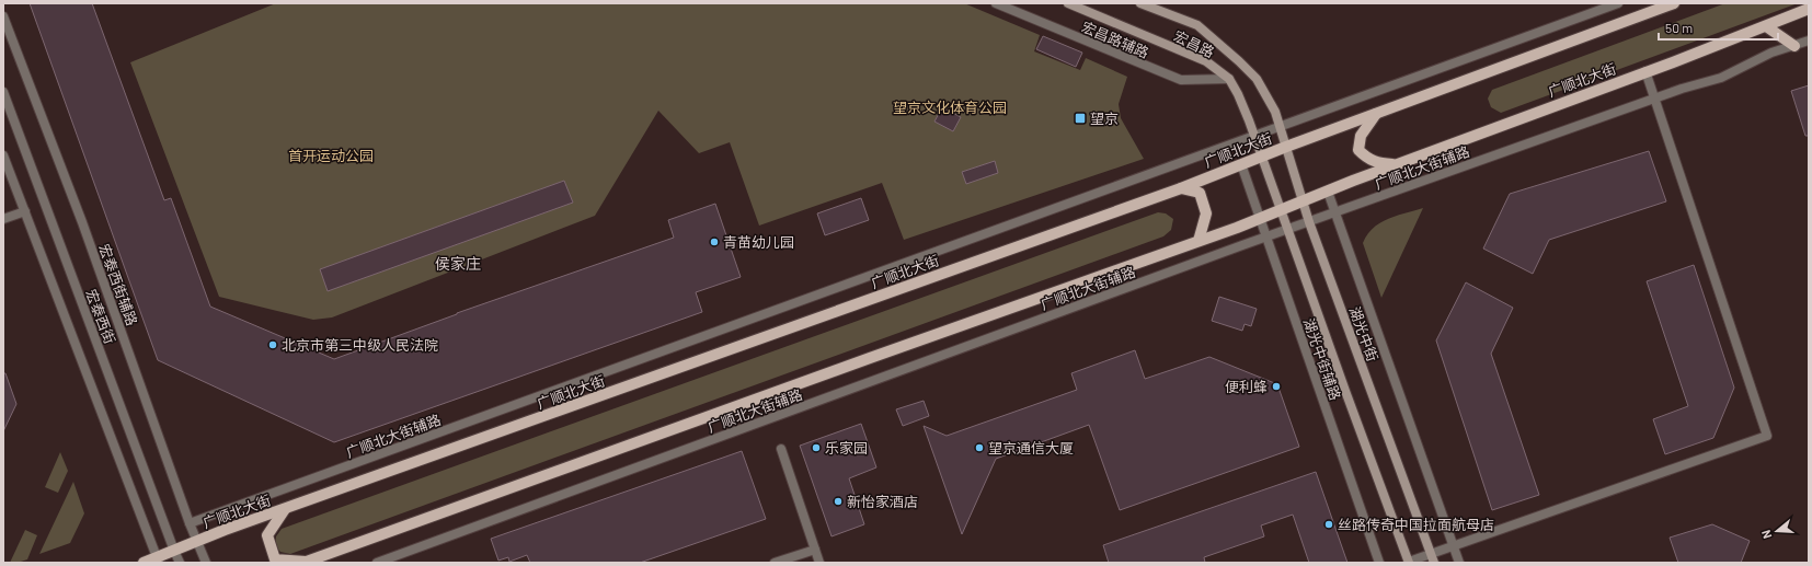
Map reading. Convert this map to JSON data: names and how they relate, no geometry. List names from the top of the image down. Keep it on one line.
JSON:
{"streets":{"main road":["宏昌路","广顺北大街","湖光中街"],"street":["宏昌路辅路","广顺北大街辅路","宏泰西街辅路","宏泰西街","湖光中街辅路"]},"crossings":[["宏昌路辅路","宏昌路"],["宏昌路","广顺北大街"],["宏昌路","广顺北大街辅路"],["宏昌路","湖光中街"],["广顺北大街","宏泰西街辅路"],["广顺北大街","宏泰西街"],["广顺北大街","湖光中街"],["广顺北大街","湖光中街辅路"],["广顺北大街辅路","宏泰西街辅路"],["广顺北大街辅路","湖光中街"],["广顺北大街辅路","湖光中街辅路"]],"districts":["侯家庄"],"parks":["望京文化体育公园","首开运动公园"],"places":{"transit":["望京"],"other":["青苗幼儿园","北京市第三中级人民法院","便利蜂","乐家园","望京通信大厦","新怡家酒店","丝路传奇中国拉面航母店"]},"scale_bar":"50 m","north":"left"}
